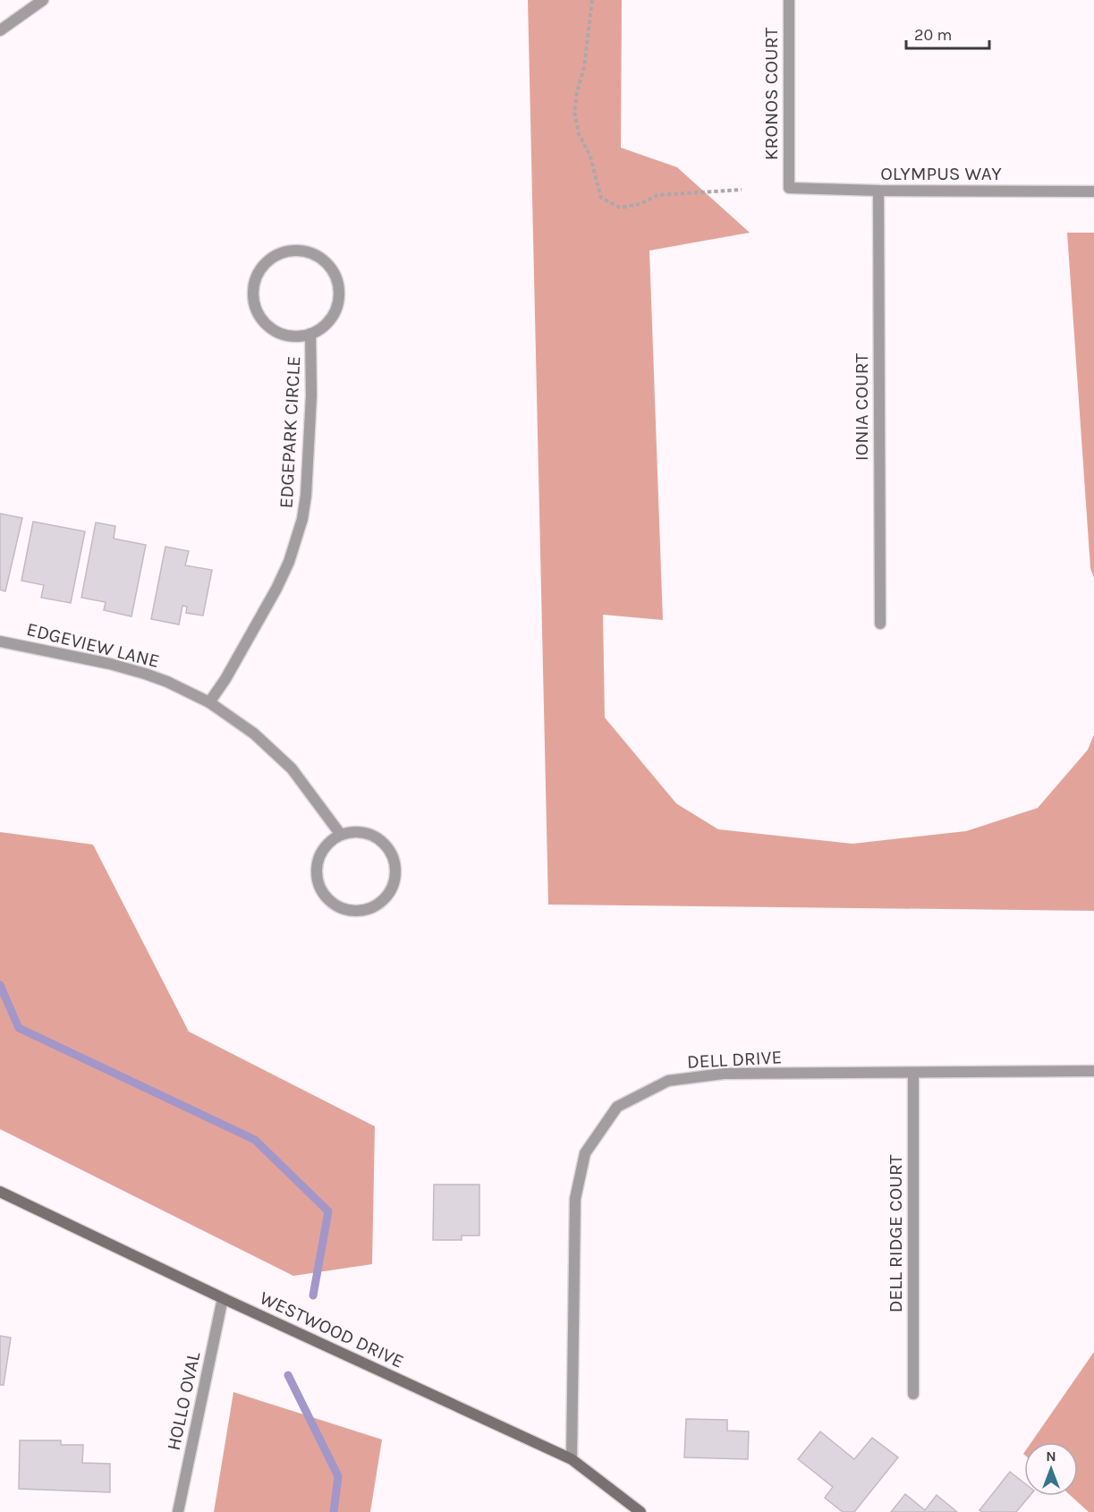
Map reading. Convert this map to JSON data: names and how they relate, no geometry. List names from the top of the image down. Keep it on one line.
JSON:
{"streets":{"street":["KRONOS COURT","OLYMPUS WAY","IONIA COURT","EDGEPARK CIRCLE","EDGEVIEW LANE","DELL DRIVE","DELL RIDGE COURT","WESTWOOD DRIVE","HOLLO OVAL"]},"crossings":[["KRONOS COURT","OLYMPUS WAY"],["OLYMPUS WAY","IONIA COURT"],["EDGEPARK CIRCLE","EDGEVIEW LANE"],["DELL DRIVE","DELL RIDGE COURT"],["DELL DRIVE","WESTWOOD DRIVE"],["WESTWOOD DRIVE","HOLLO OVAL"]],"scale_bar":"20 m","north":"top"}
